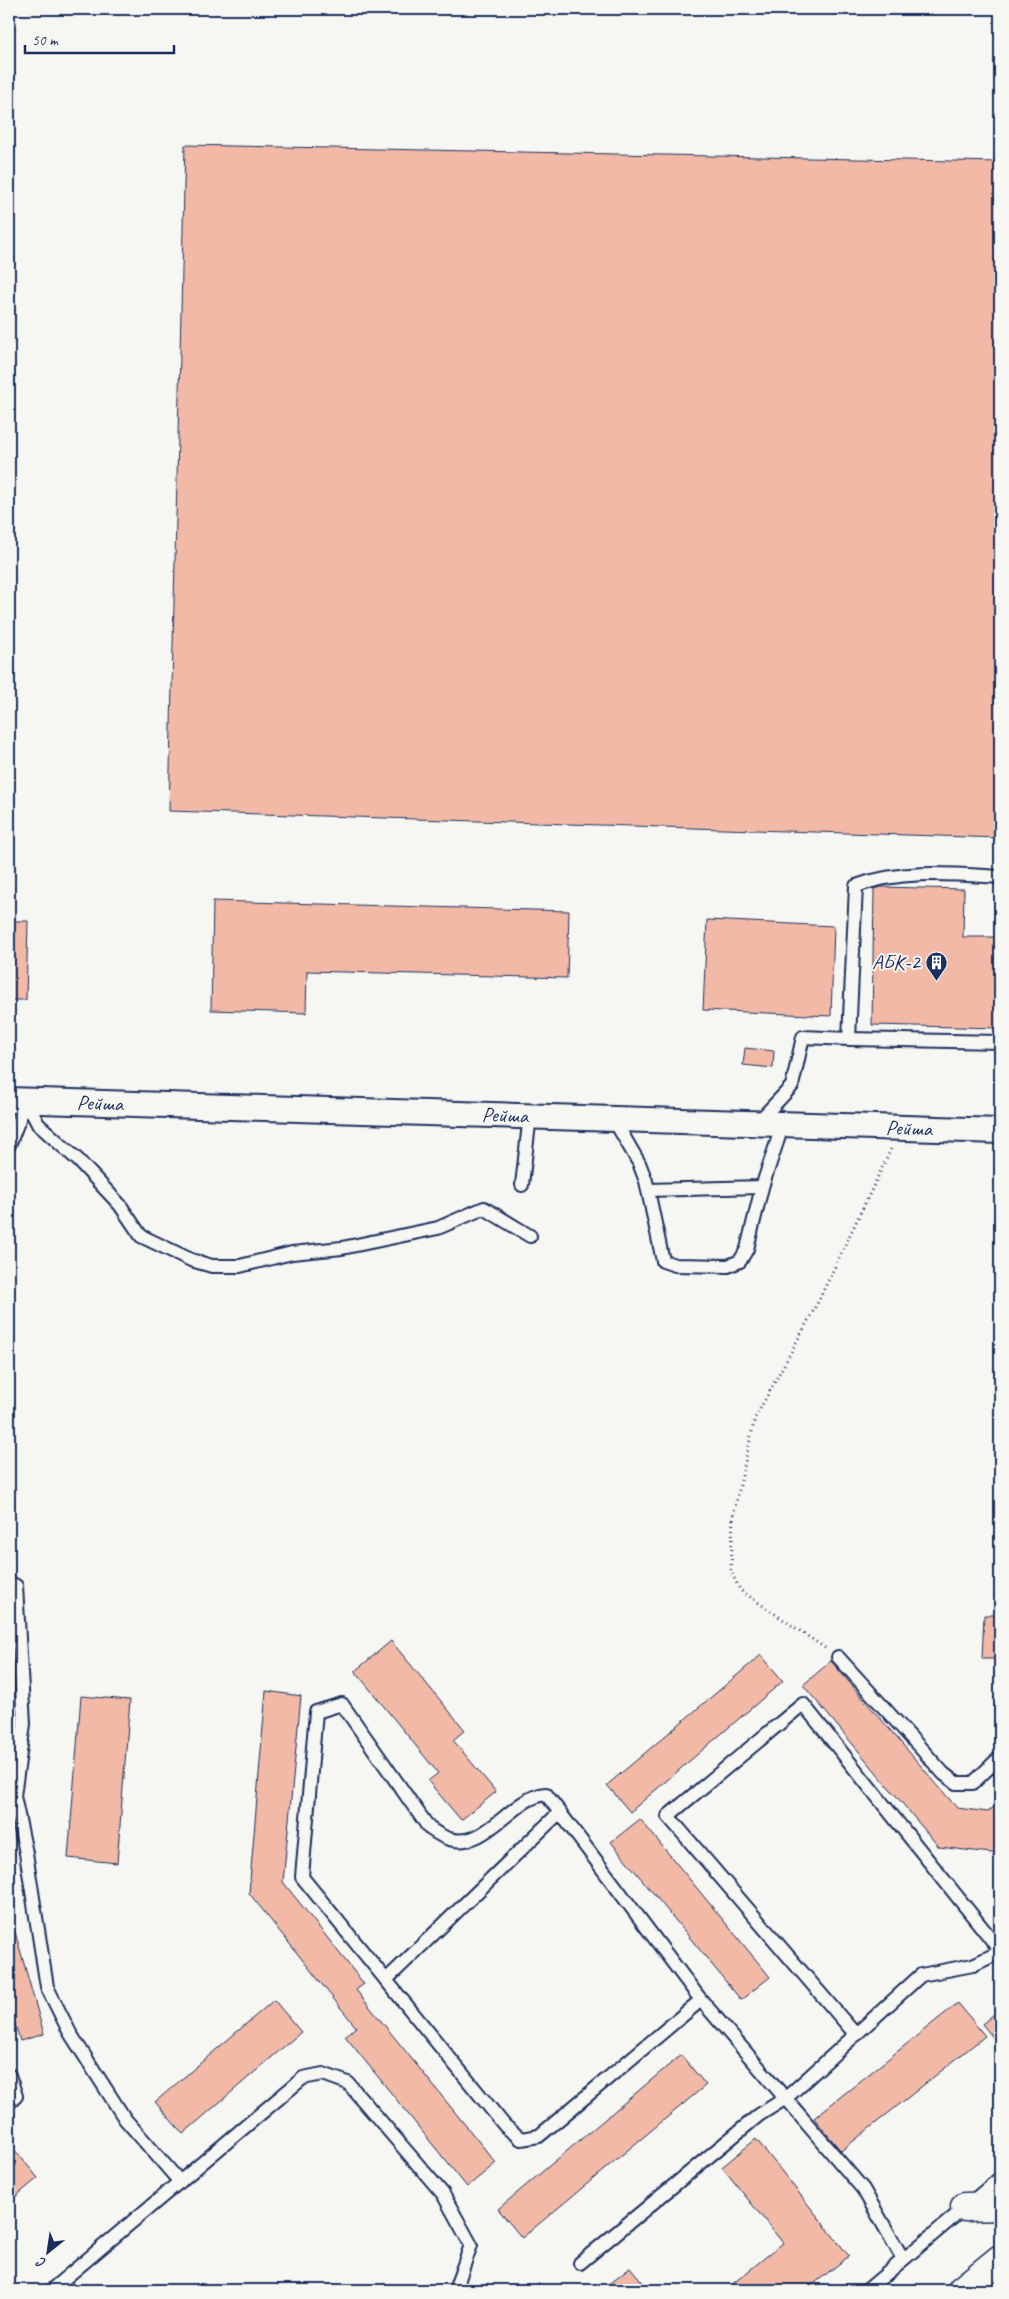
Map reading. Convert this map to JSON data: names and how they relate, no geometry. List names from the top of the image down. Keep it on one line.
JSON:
{"streets":{"street":["Рейша"]},"places":{"building":["АБК-2"]},"scale_bar":"50 m","north":"bottom left"}
